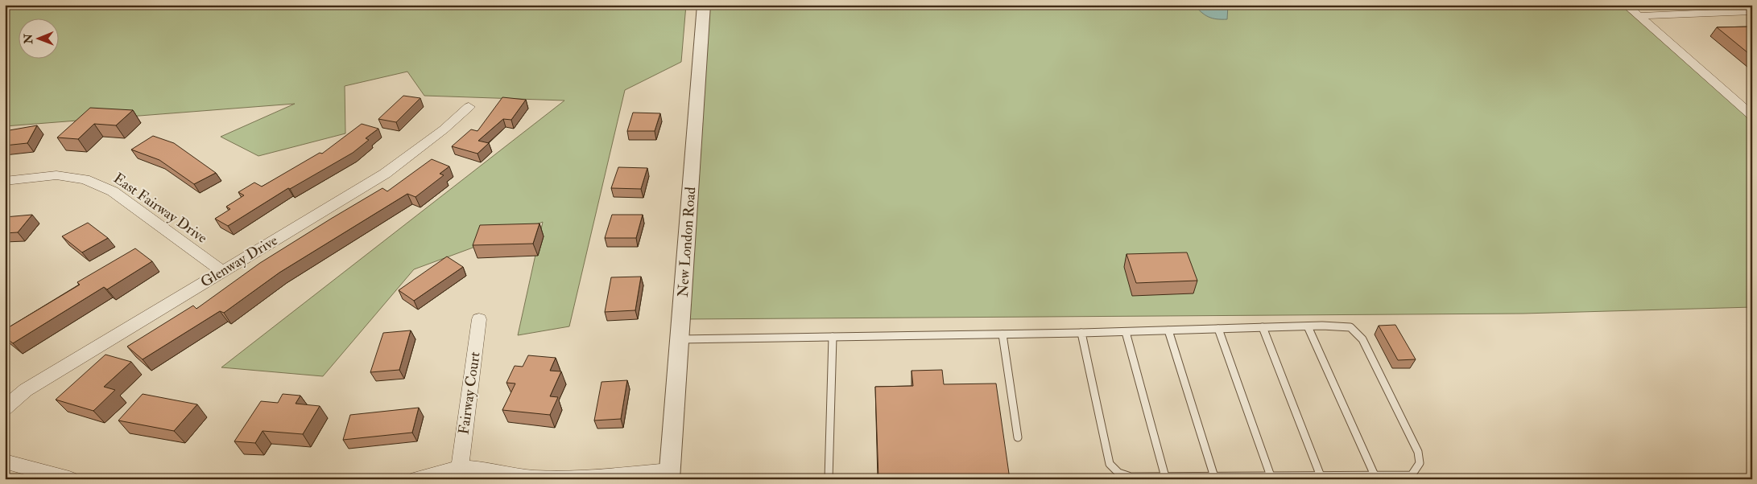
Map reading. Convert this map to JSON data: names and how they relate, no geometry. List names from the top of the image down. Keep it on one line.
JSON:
{"streets":{"street":["East Fairway Drive","New London Road","Glenway Drive","Fairway Court"]},"crossings":[["East Fairway Drive","Glenway Drive"]],"north":"left"}
